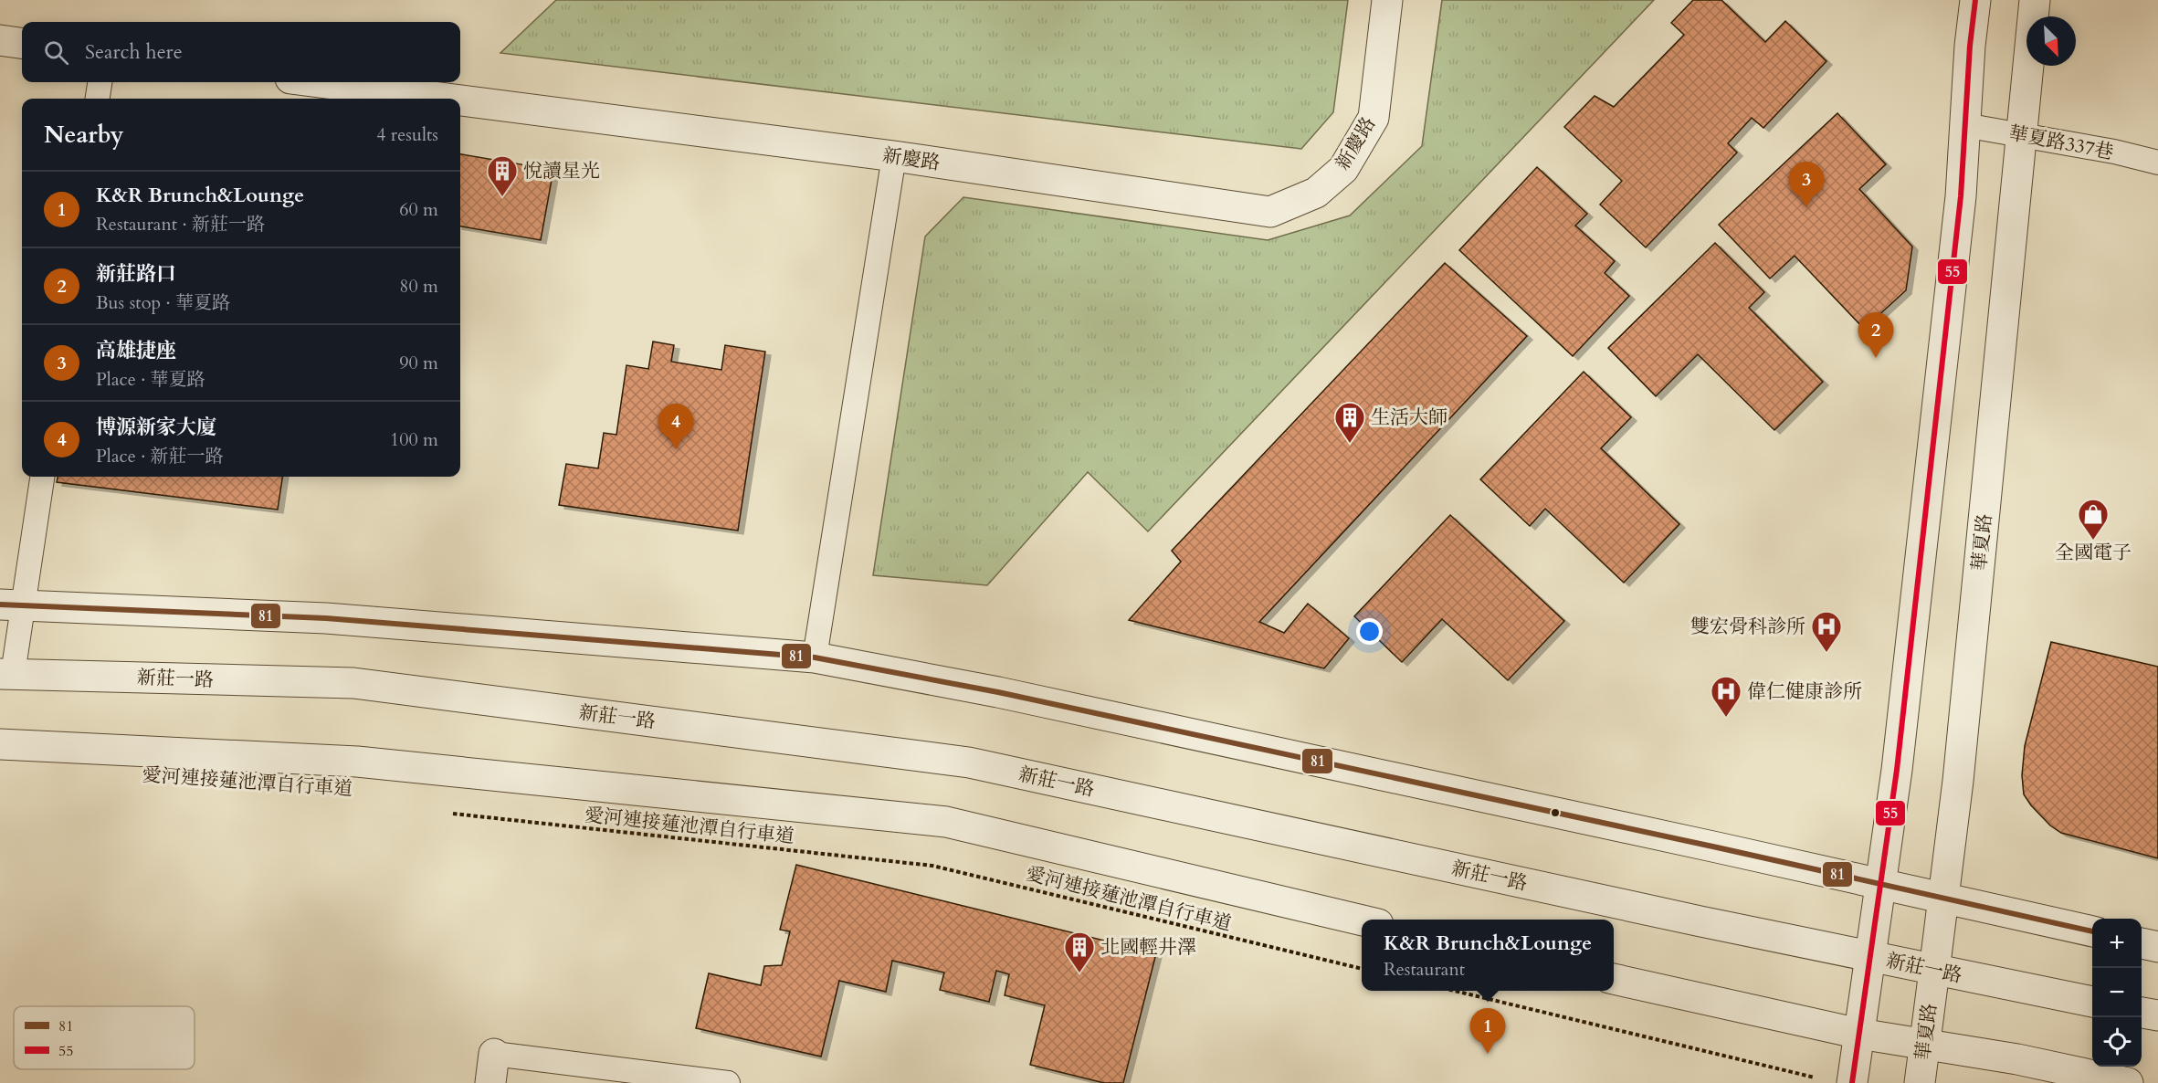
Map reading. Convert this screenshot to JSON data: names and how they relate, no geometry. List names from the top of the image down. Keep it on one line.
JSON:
{"streets":{"street":["新慶路","華夏路","新莊一路"],"lane":["華夏路337巷"],"path":["愛河連接蓮池潭自行車道"]},"crossings":[["華夏路337巷","華夏路"],["華夏路","新莊一路"]],"places":{"building":["悅讀星光","生活大師","北國輕井澤"],"shop":["全國電子"],"hospital":["雙宏骨科診所","偉仁健康診所"]},"lines":["transit line 55","transit line 81"],"legend":["81","55"],"north":"bottom right","page":{"search":"Search here","heading":["Nearby","4 results"],"pins":["3","2","4","1"],"list":[{"mark":"1","name":"K&R Brunch&Lounge","note":"Restaurant · 新莊一路","value":"60 m"},{"mark":"2","name":"新莊路口","note":"Bus stop · 華夏路","value":"80 m"},{"mark":"3","name":"高雄捷座","note":"Place · 華夏路","value":"90 m"},{"mark":"4","name":"博源新家大廈","note":"Place · 新莊一路","value":"100 m"}],"map_buttons":["+","−"],"popup":["K&R Brunch&Lounge","Restaurant"]}}
